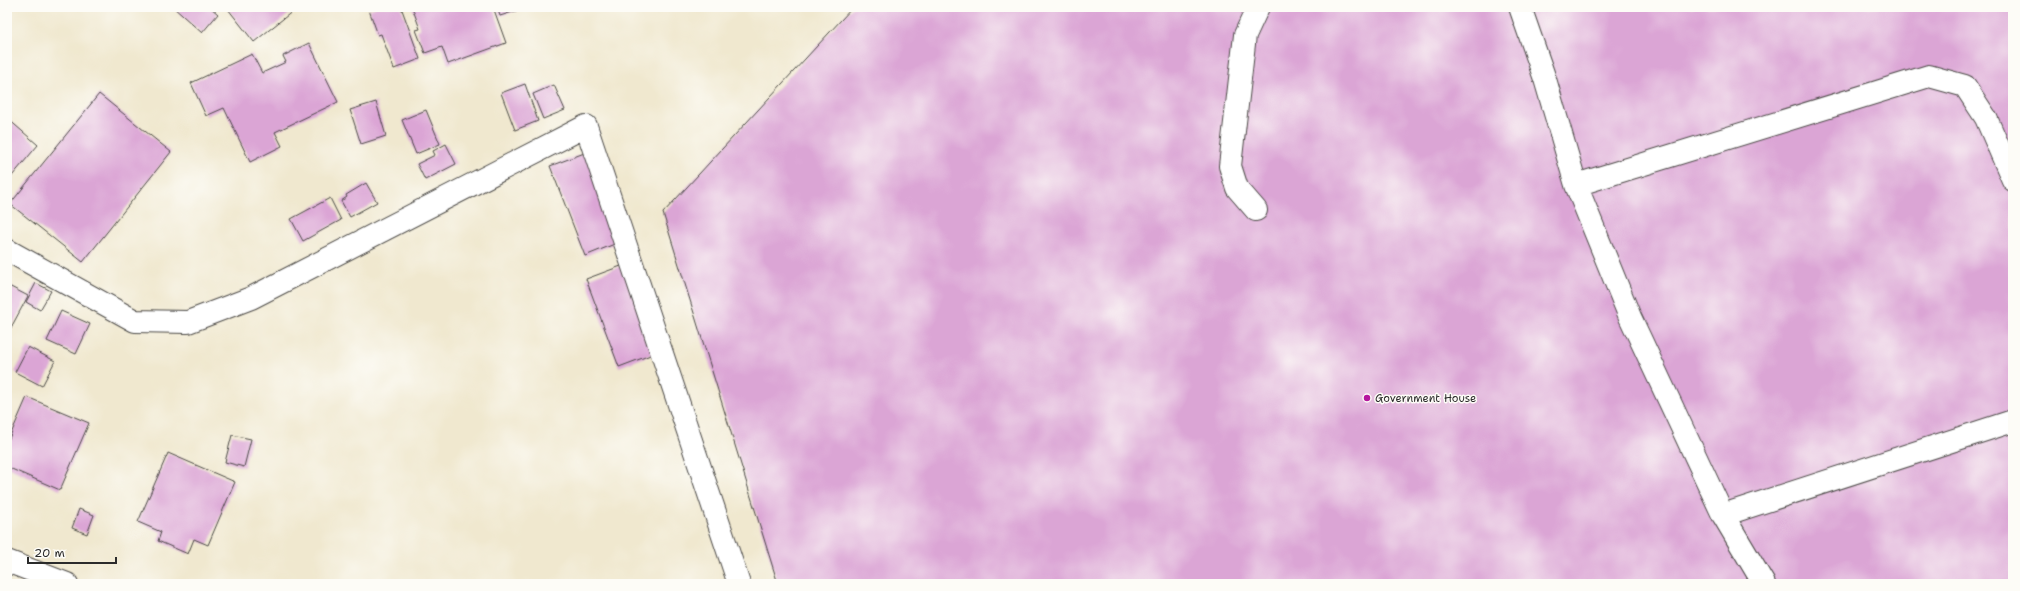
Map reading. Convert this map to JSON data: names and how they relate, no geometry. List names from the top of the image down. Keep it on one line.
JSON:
{"places":["Government House"],"scale_bar":"20 m"}
